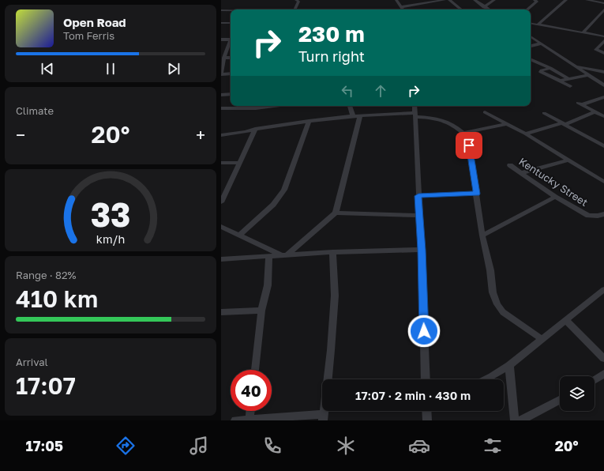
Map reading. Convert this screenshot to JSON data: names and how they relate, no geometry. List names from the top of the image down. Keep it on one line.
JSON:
{"streets":{"street":["Kentucky Street"]},"page":{"song":["Open Road","Tom Ferris"],"turn":["230 m","Turn right"],"tile":["Climate",["Range · 82%","410 km"],["Arrival","17:07"]],"heat":["−","20°","+"],"limit":"40","trip":"17:07 · 2 min · 430 m","tabs":["17:05","20°"],"gauge":["33","km/h"]}}
